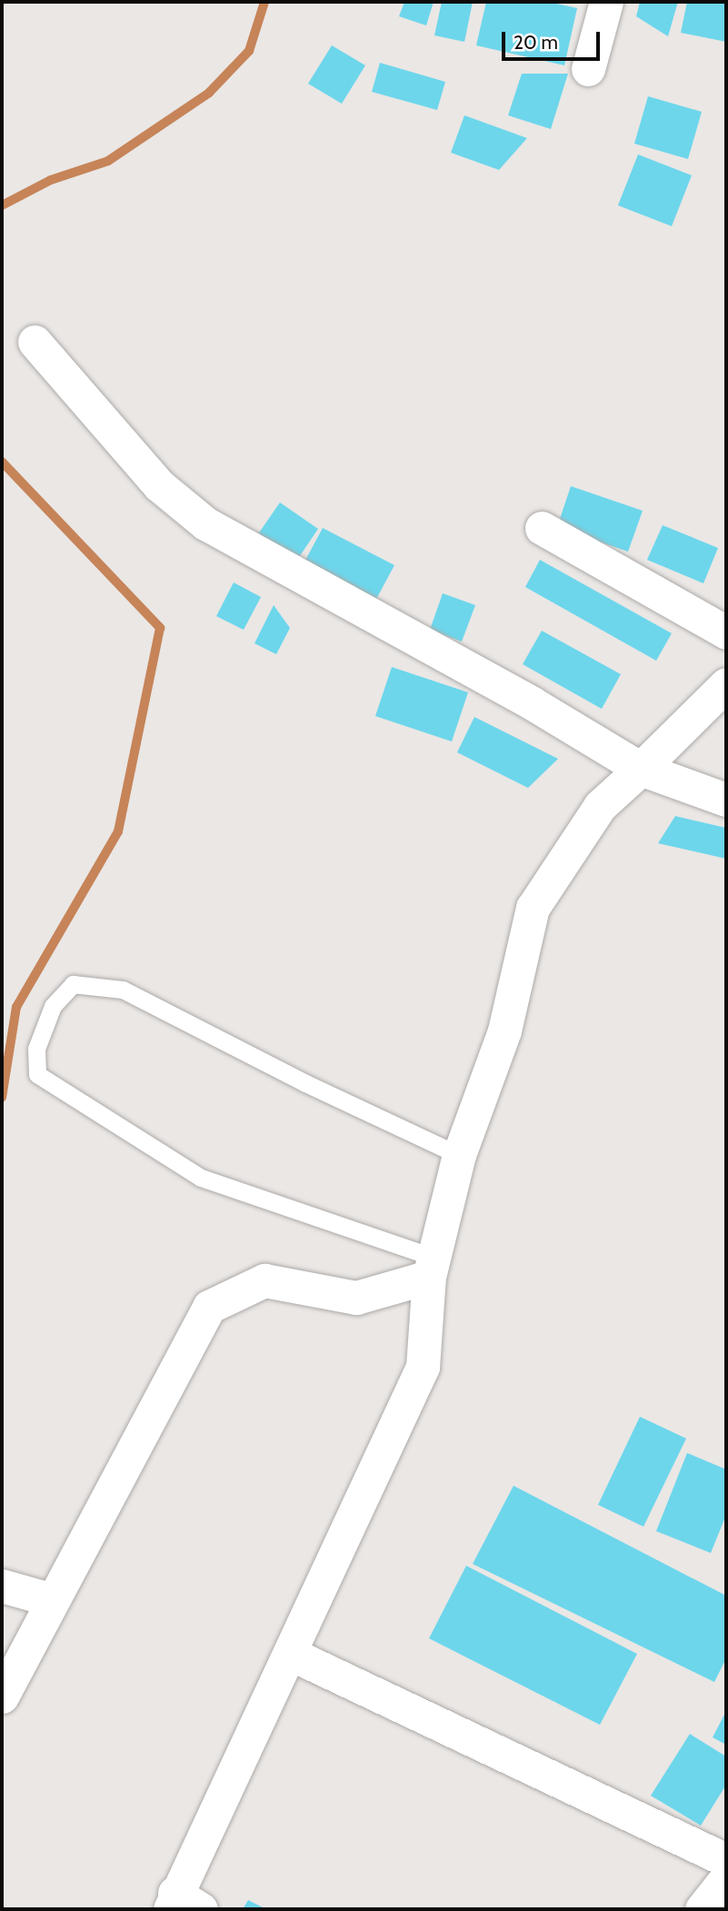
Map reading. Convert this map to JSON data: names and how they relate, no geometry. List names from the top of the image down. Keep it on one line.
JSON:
{"scale_bar":"20 m"}
